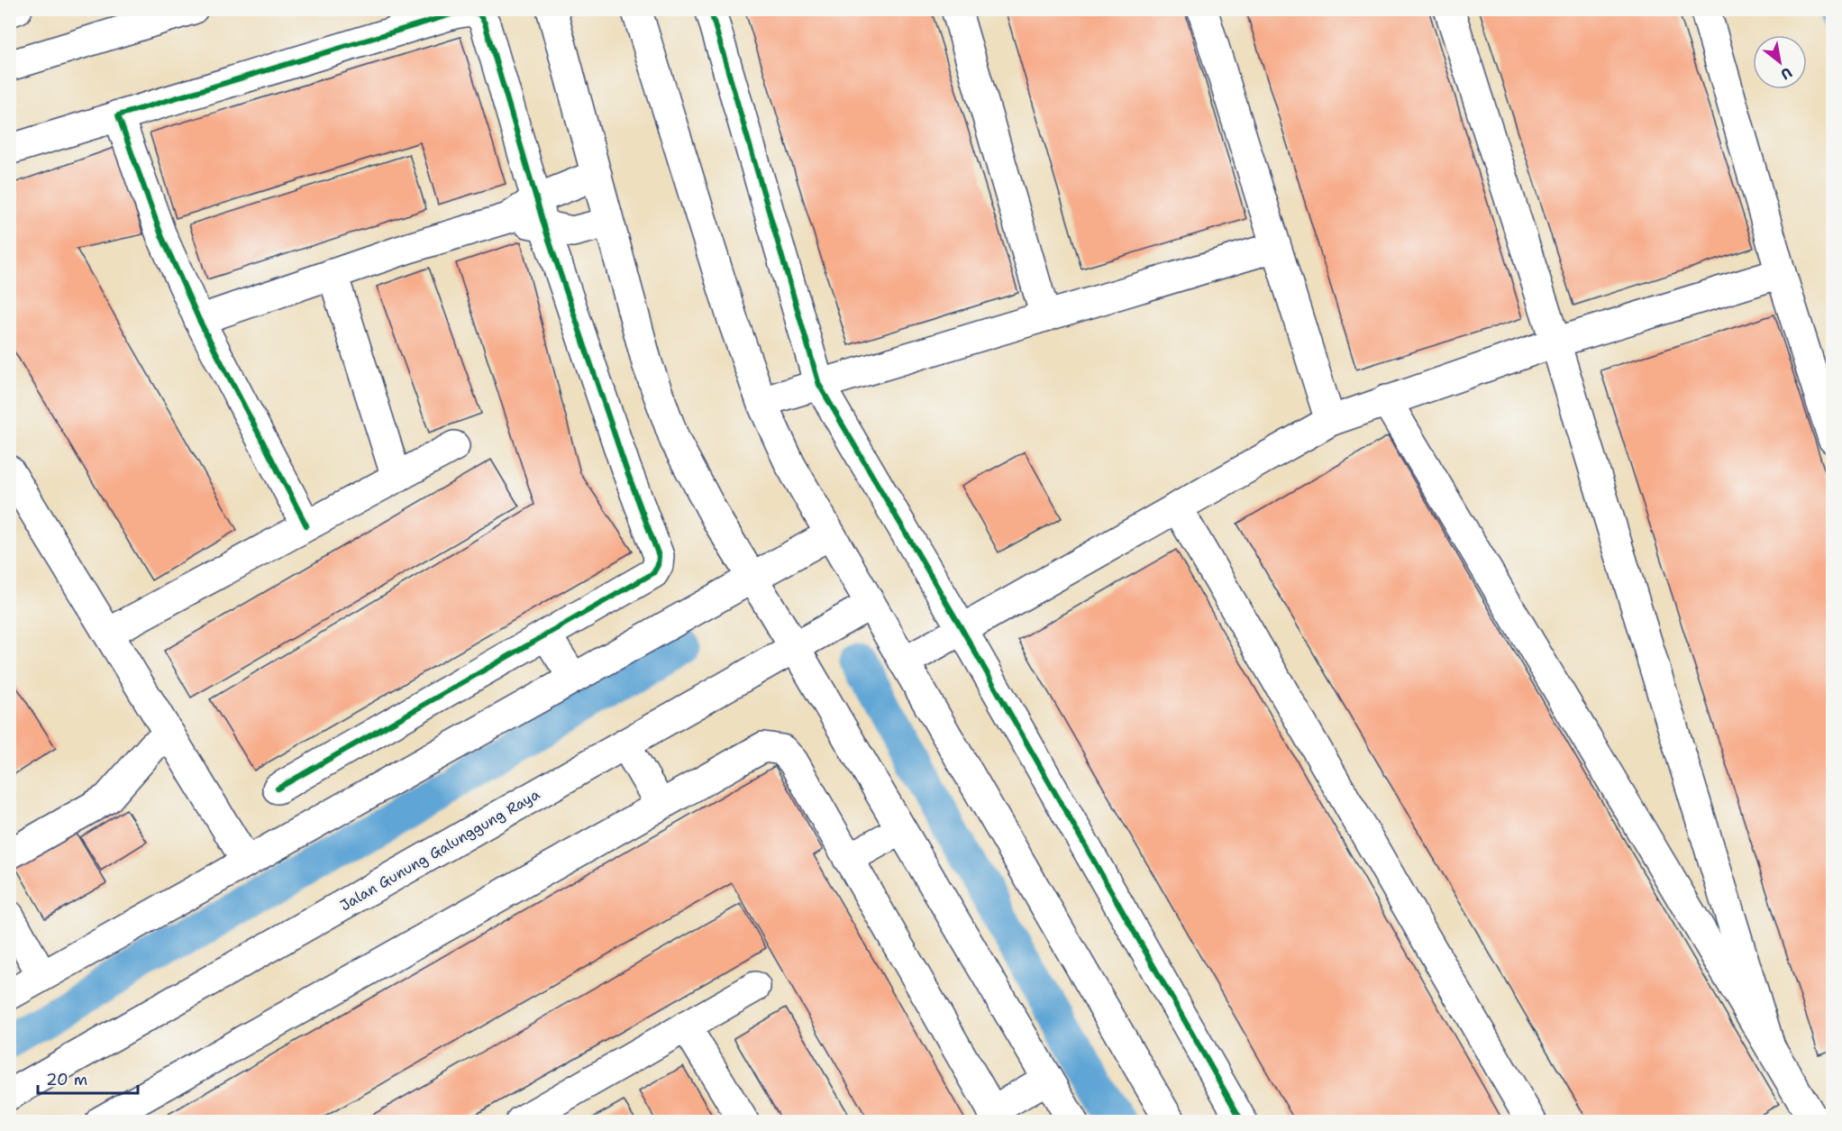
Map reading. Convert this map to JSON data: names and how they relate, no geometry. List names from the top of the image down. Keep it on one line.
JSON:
{"streets":{"street":["Jalan Gunung Galunggung Raya"]},"scale_bar":"20 m","north":"bottom right"}
